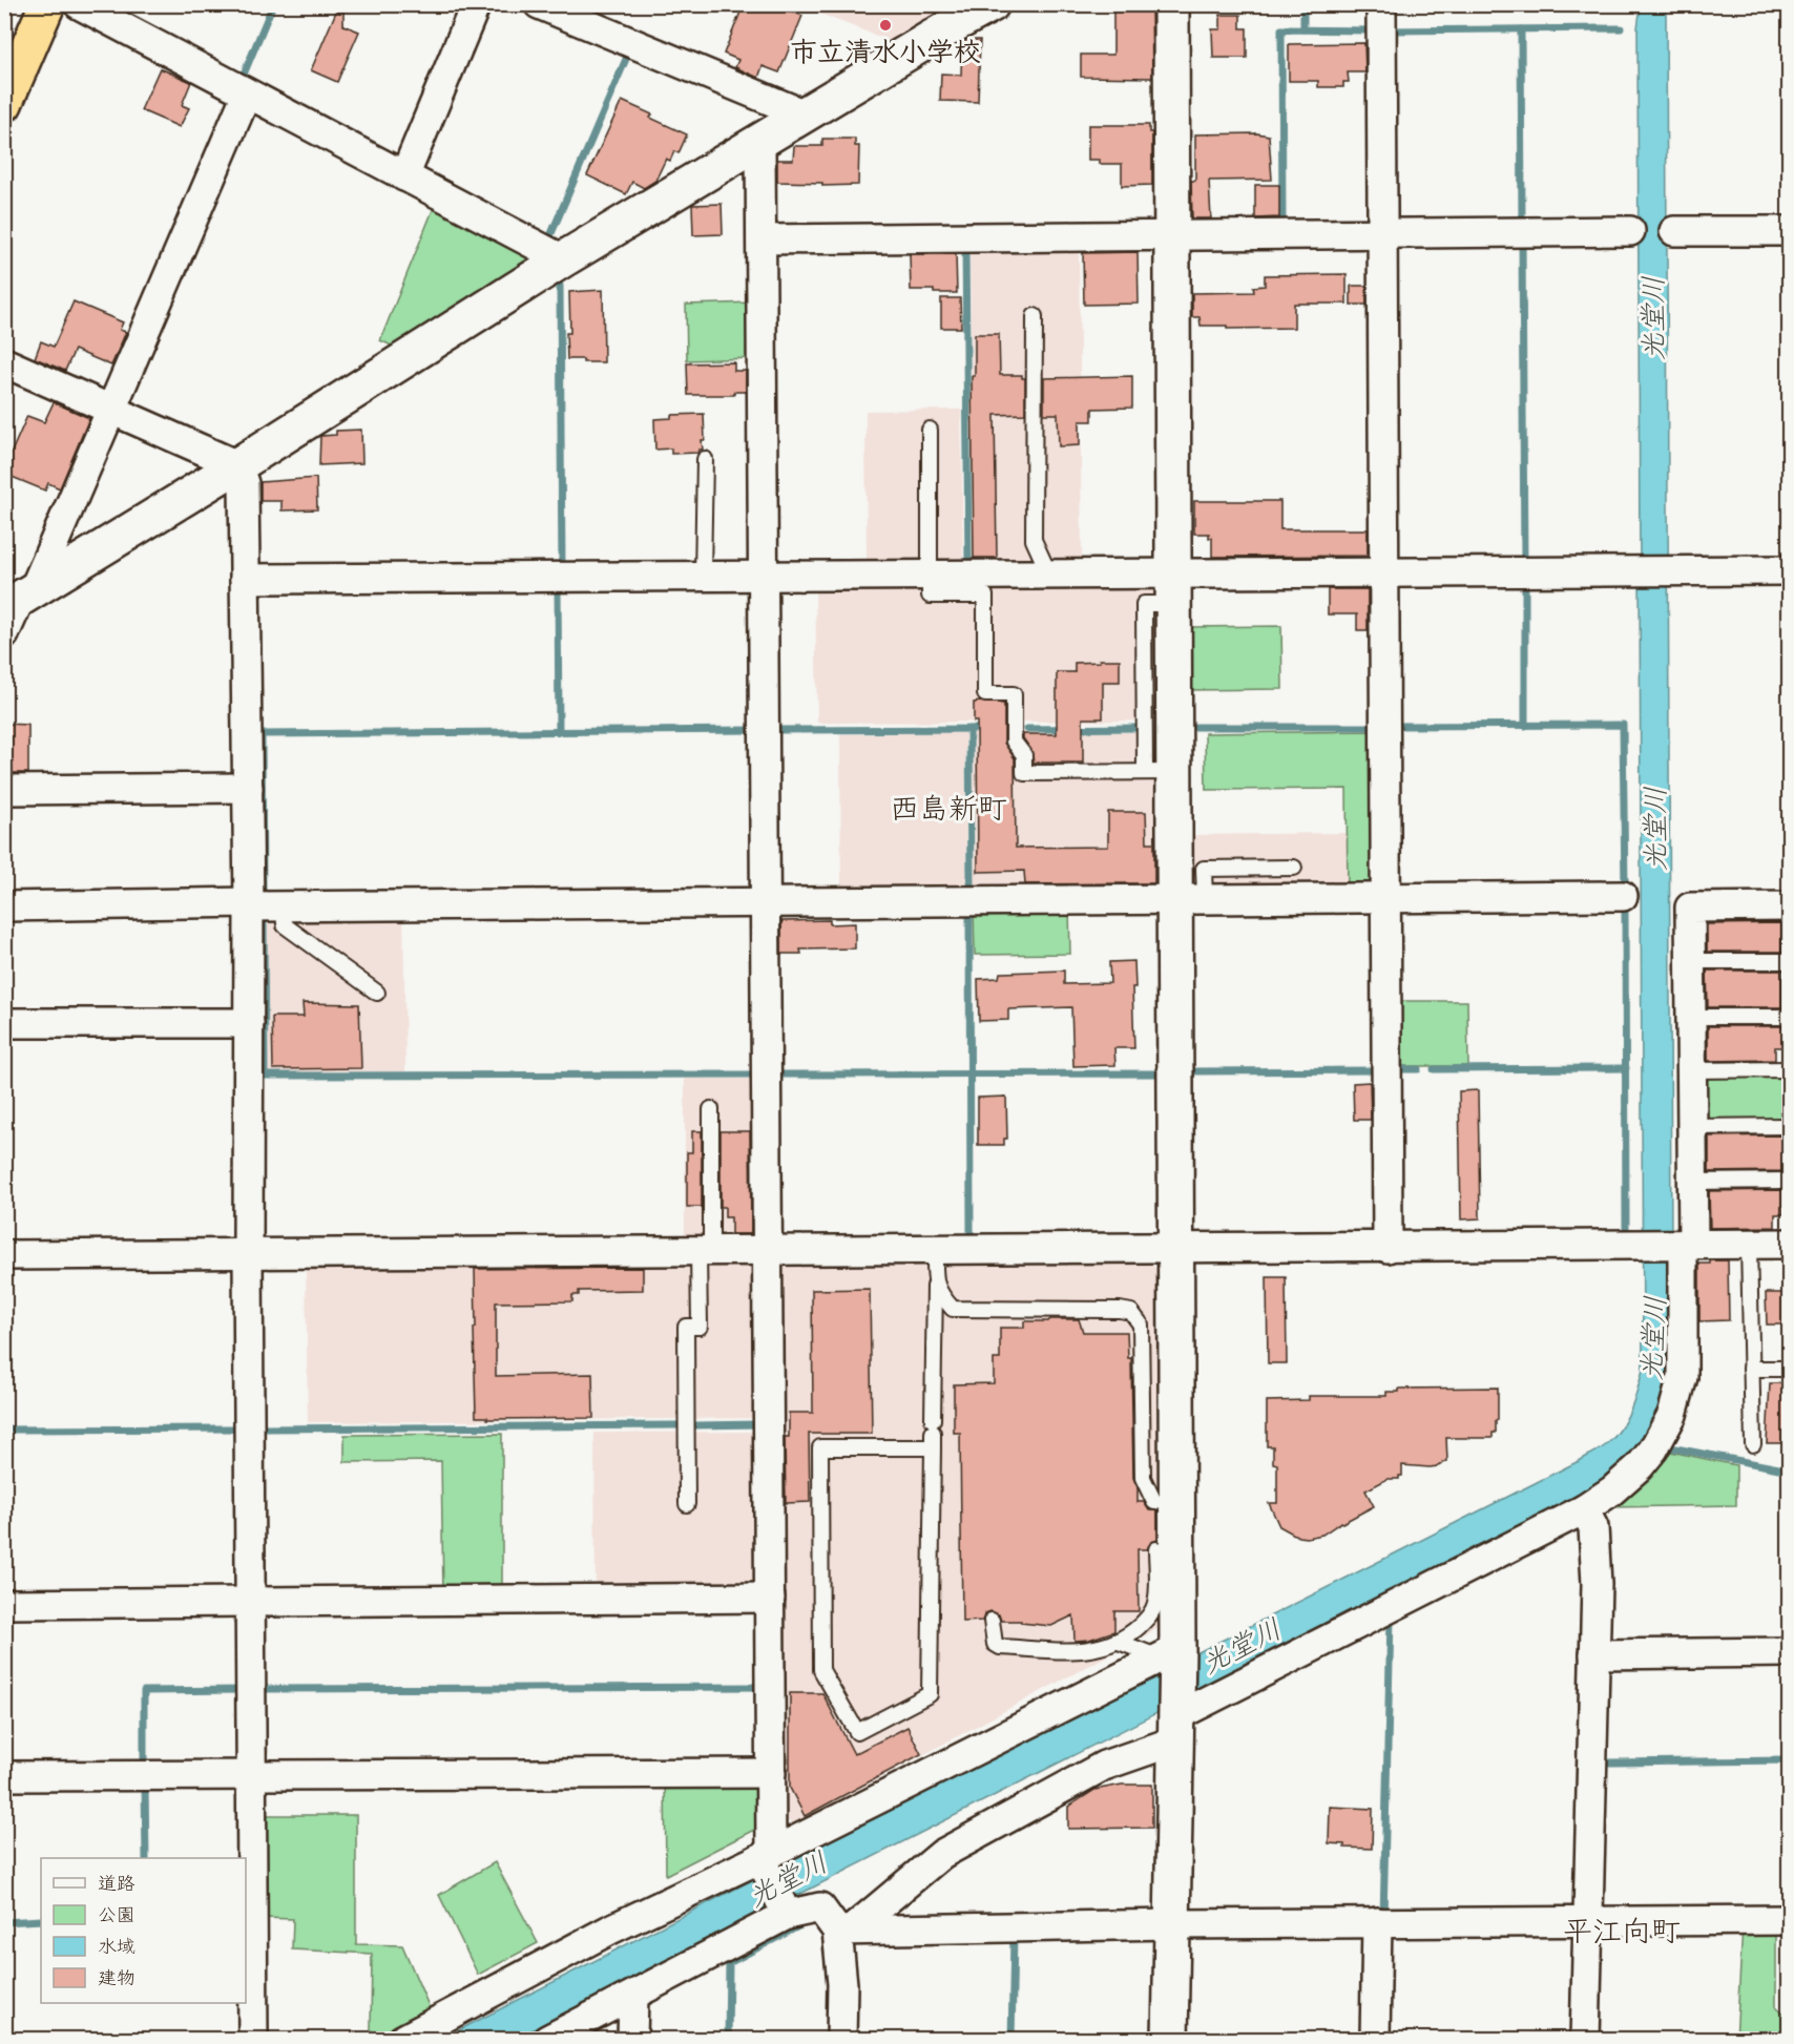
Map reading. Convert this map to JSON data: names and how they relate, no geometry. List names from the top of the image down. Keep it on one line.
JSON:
{"districts":["西島新町","平江向町"],"water":["光堂川"],"places":["市立清水小学校"],"legend":["道路","公園","水域","建物"]}
